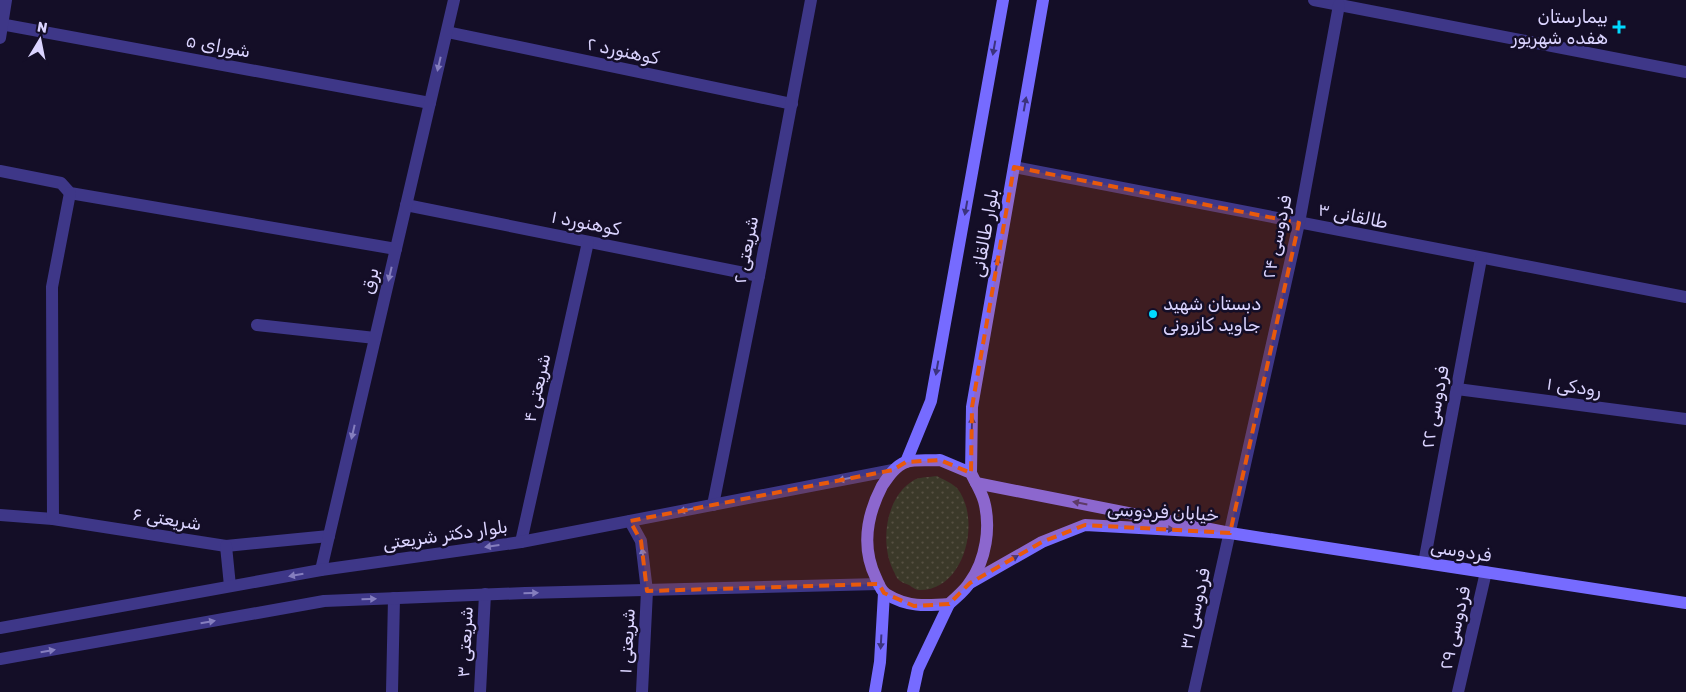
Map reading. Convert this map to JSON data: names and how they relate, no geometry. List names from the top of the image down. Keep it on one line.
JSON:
{"streets":{"main road":["بلوار طالقانی","خیابان فردوسی","فردوسی"],"street":["شورای ۵","کوهنورد ۲","طالقانی ۳","کوهنورد ۱","فردوسی ۲۴","شریعتی ۲","برق","رودکی ۱","شریعتی ۴","فردوسی ۲۲","شریعتی ۶","بلوار دکتر شریعتی","فردوسی ۳۱","فردوسی ۲۹","شریعتی ۱","شریعتی ۳"]},"crossings":[["شورای ۵","برق"],["کوهنورد ۲","شریعتی ۲"],["کوهنورد ۲","برق"],["طالقانی ۳","بلوار طالقانی"],["طالقانی ۳","فردوسی ۲۴"],["طالقانی ۳","فردوسی ۲۲"],["کوهنورد ۱","شریعتی ۲"],["کوهنورد ۱","برق"],["کوهنورد ۱","شریعتی ۴"],["بلوار طالقانی","خیابان فردوسی"],["بلوار طالقانی","بلوار دکتر شریعتی"],["فردوسی ۲۴","خیابان فردوسی"],["فردوسی ۲۴","فردوسی"],["فردوسی ۲۴","فردوسی ۳۱"],["شریعتی ۲","بلوار دکتر شریعتی"],["برق","شریعتی ۶"],["برق","بلوار دکتر شریعتی"],["رودکی ۱","فردوسی ۲۲"],["شریعتی ۴","بلوار دکتر شریعتی"],["فردوسی ۲۲","فردوسی"],["خیابان فردوسی","بلوار دکتر شریعتی"],["خیابان فردوسی","فردوسی"],["خیابان فردوسی","فردوسی ۳۱"],["بلوار دکتر شریعتی","شریعتی ۱"],["فردوسی","فردوسی ۳۱"],["فردوسی","فردوسی ۲۹"]],"one_way":["برق","شریعتی ۱"],"places":{"health":["بیمارستان هفده شهریور"],"other":["دبستان شهید جاوید کازرونی"]},"north":"top"}
